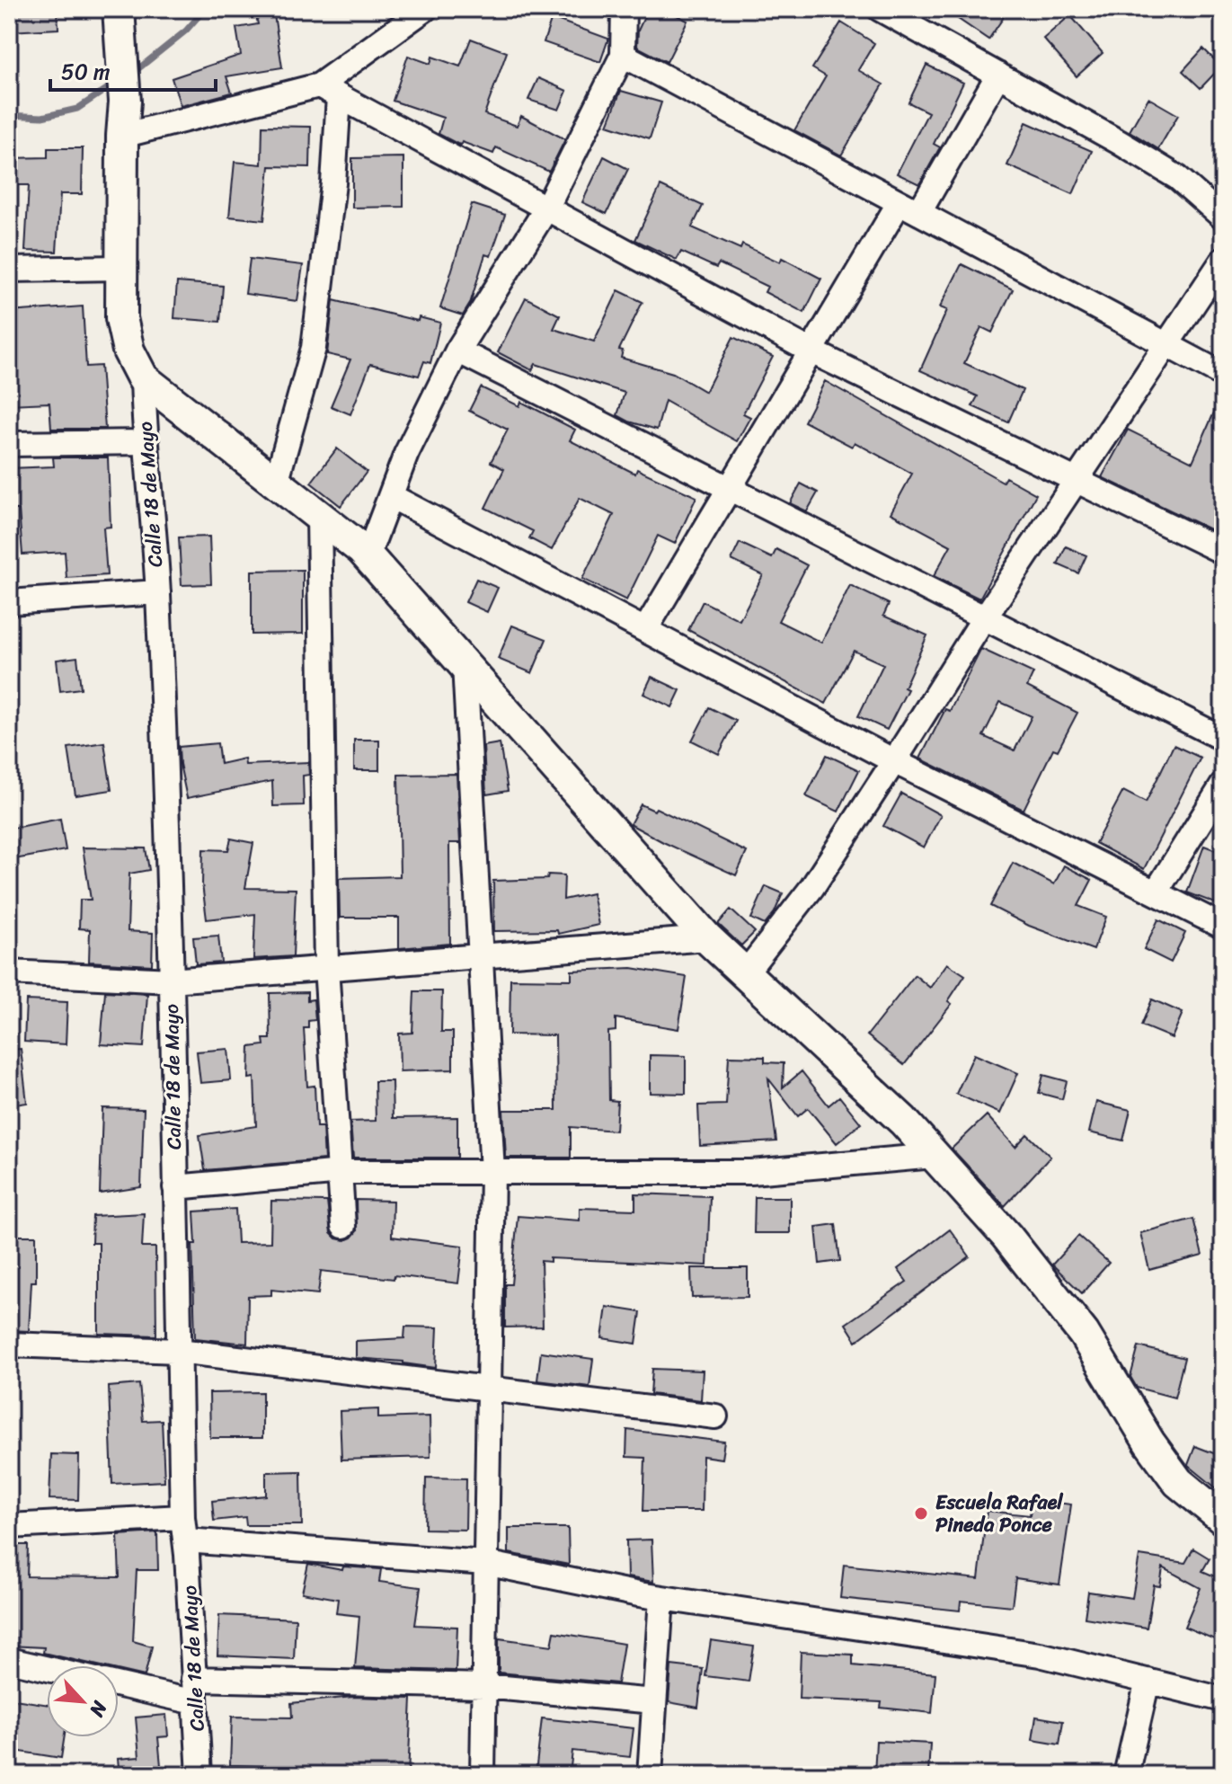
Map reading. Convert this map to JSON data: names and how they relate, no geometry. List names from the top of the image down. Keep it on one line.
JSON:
{"streets":{"street":["Calle 18 de Mayo"]},"places":["Escuela Rafael Pineda Ponce"],"scale_bar":"50 m","north":"bottom right"}
